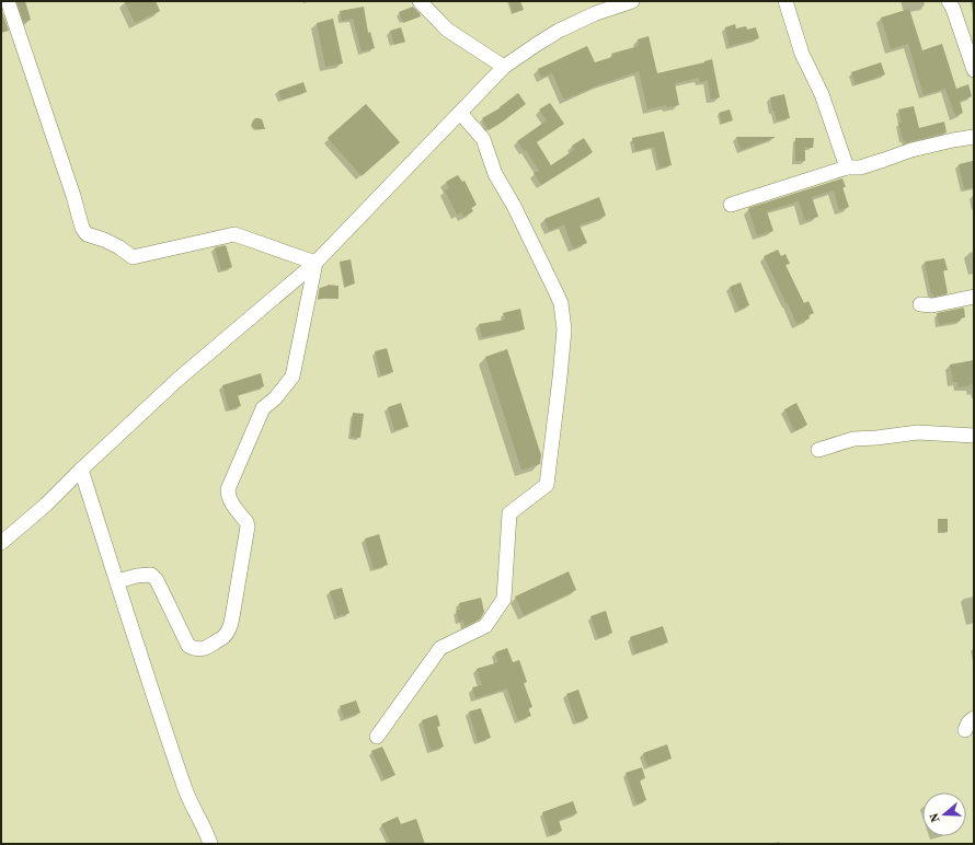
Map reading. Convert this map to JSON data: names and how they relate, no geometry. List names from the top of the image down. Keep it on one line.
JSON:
{"north":"left"}
